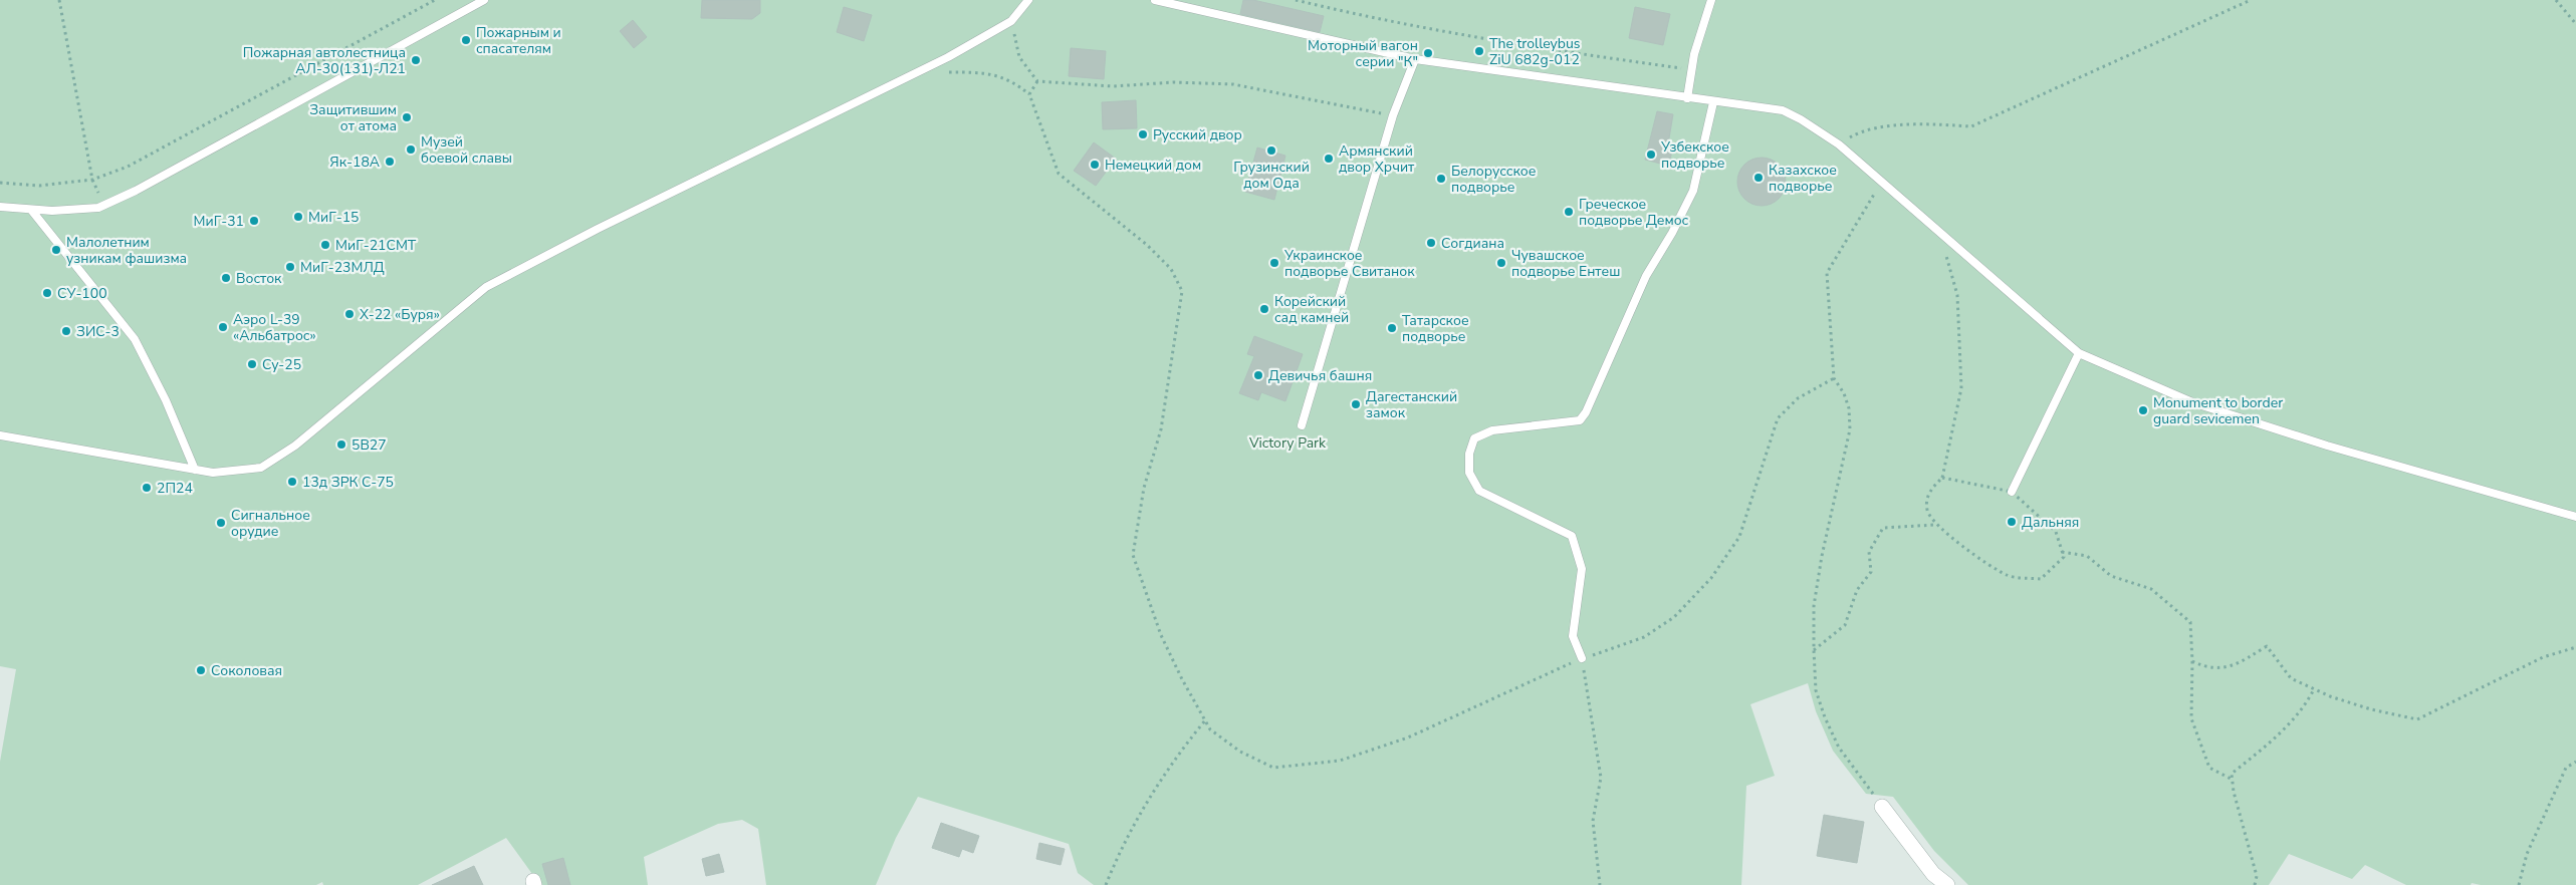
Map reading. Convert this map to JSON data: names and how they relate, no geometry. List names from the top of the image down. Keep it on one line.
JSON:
{"parks":["Victory Park"],"places":["Пожарным и спасателям","The trolleybus ZiU 682g-012","Моторный вагон серии \"К\"","Пожарная автолестница АЛ-30(131)-Л21","Защитившим от атома","Русский двор","Музей боевой славы","Грузинский дом Ода","Узбекское подворье","Армянский двор Хрчит","Як-18А","Немецкий дом","Казахское подворье","Белорусское подворье","Греческое подворье Демос","МиГ-15","МиГ-31","Согдиана","МиГ-21СМТ","Малолетним узникам фашизма","Украинское подворье Свитанок","Чувашское подворье Ентеш","МиГ-23МЛД","Восток","СУ-100","Корейский сад камней","Х-22 «Буря»","Аэро L-39 «Альбатрос»","Татарское подворье","ЗИС-3","Су-25","Девичья башня","Дагестанский замок","Monument to border guard sevicemen","5В27","13д ЗРК С-75","2П24","Дальняя","Сигнальное орудие","Соколовая"]}
